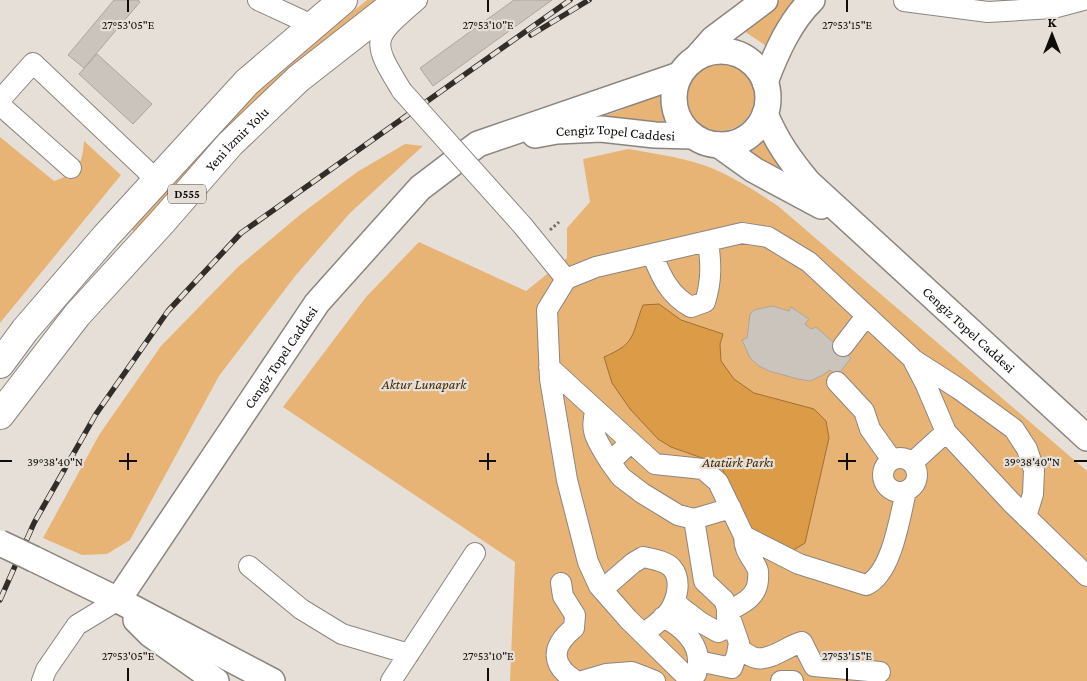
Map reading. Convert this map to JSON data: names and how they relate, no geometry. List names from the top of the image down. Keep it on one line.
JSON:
{"streets":{"highway":["Yeni İzmir Yolu","D555"],"main road":["Cengiz Topel Caddesi"]},"parks":["Aktur Lunapark","Atatürk Parkı"],"north":"top","coordinates":["27°53'05\"E","27°53'10\"E","27°53'15\"E","39°38'40\"N"]}
